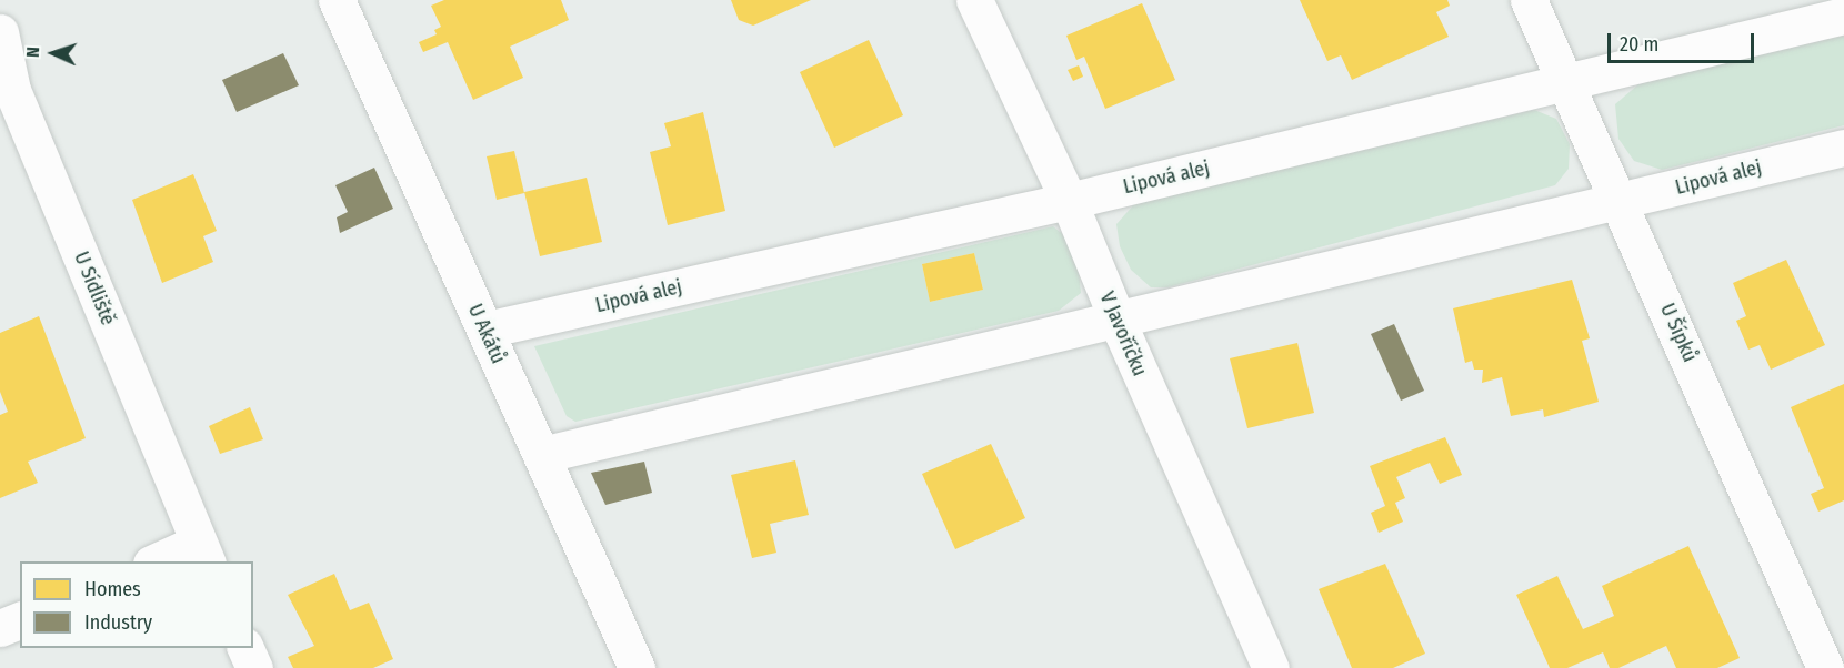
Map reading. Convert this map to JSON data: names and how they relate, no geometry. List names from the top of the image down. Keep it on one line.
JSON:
{"streets":{"street":["Lipová alej","U Sídliště","U Šípků","U Akátů","V Javoříčku"]},"crossings":[["Lipová alej","U Šípků"],["Lipová alej","U Akátů"],["Lipová alej","V Javoříčku"]],"legend":["Homes","Industry"],"scale_bar":"20 m","north":"left"}
